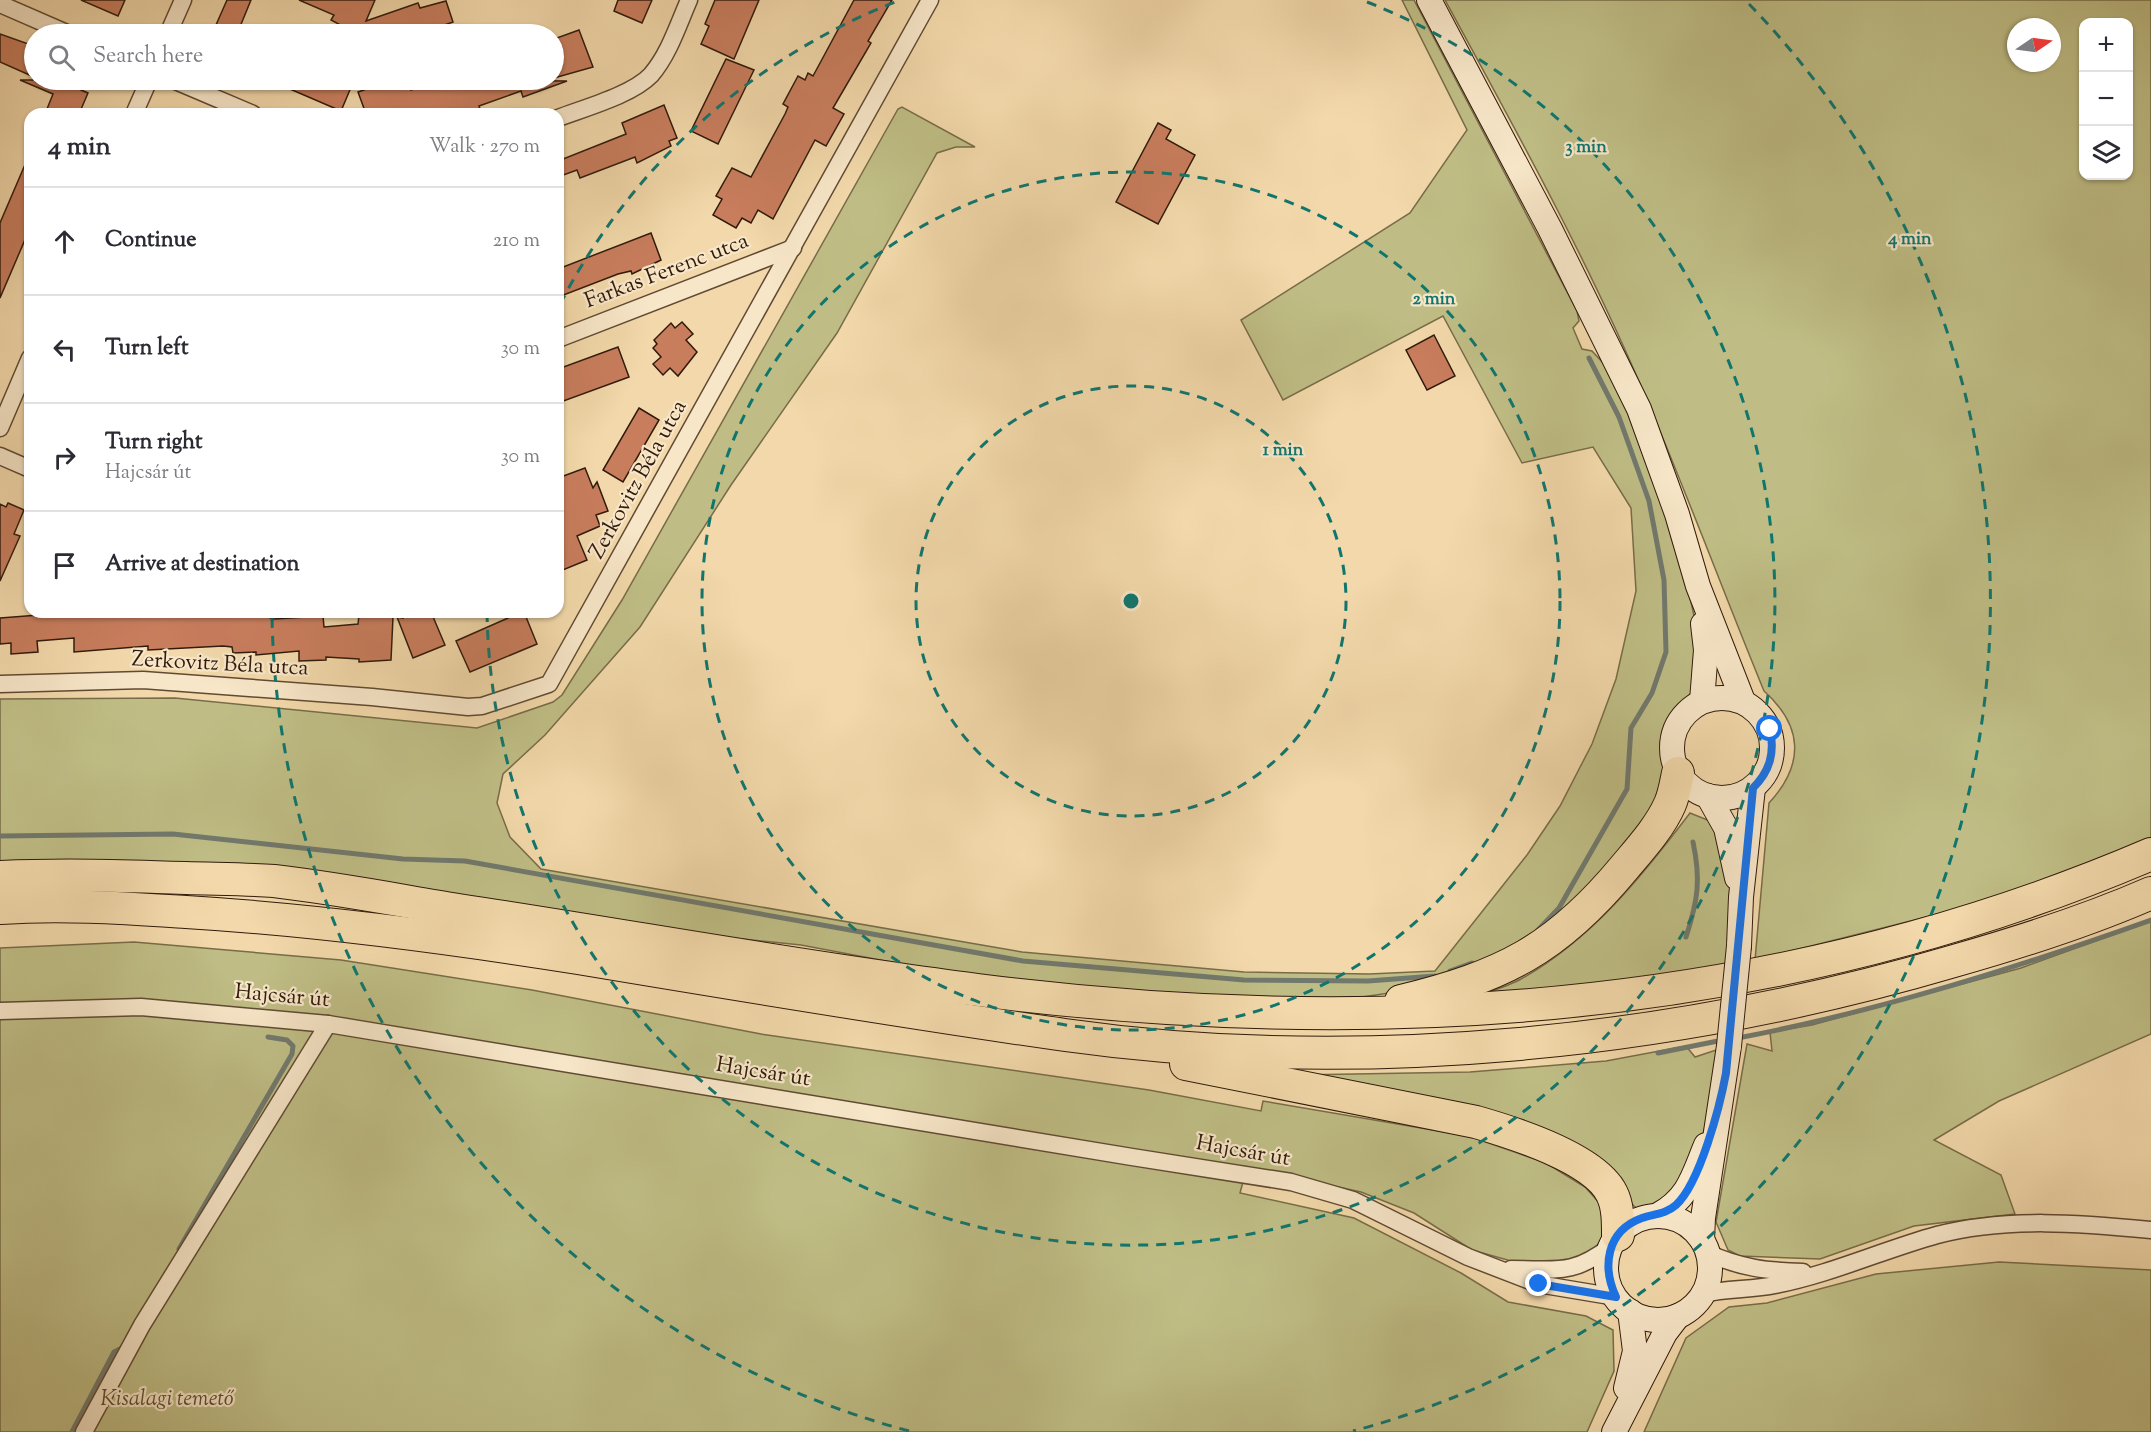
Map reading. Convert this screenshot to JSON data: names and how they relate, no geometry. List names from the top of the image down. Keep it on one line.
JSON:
{"streets":{"street":["Farkas Ferenc utca","Zerkovitz Béla utca","Hajcsár út"]},"crossings":[["Farkas Ferenc utca","Zerkovitz Béla utca"]],"parks":["Kisalagi temető"],"north":"right","page":{"map_buttons":["+","−"],"search":"Search here","heading":["4 min","Walk · 270 m"],"list":[["Continue","210 m"],["Turn left","30 m"],["Turn right","Hajcsár út","30 m"],"Arrive at destination"]},"rings":["3 min","4 min","2 min","1 min"]}
